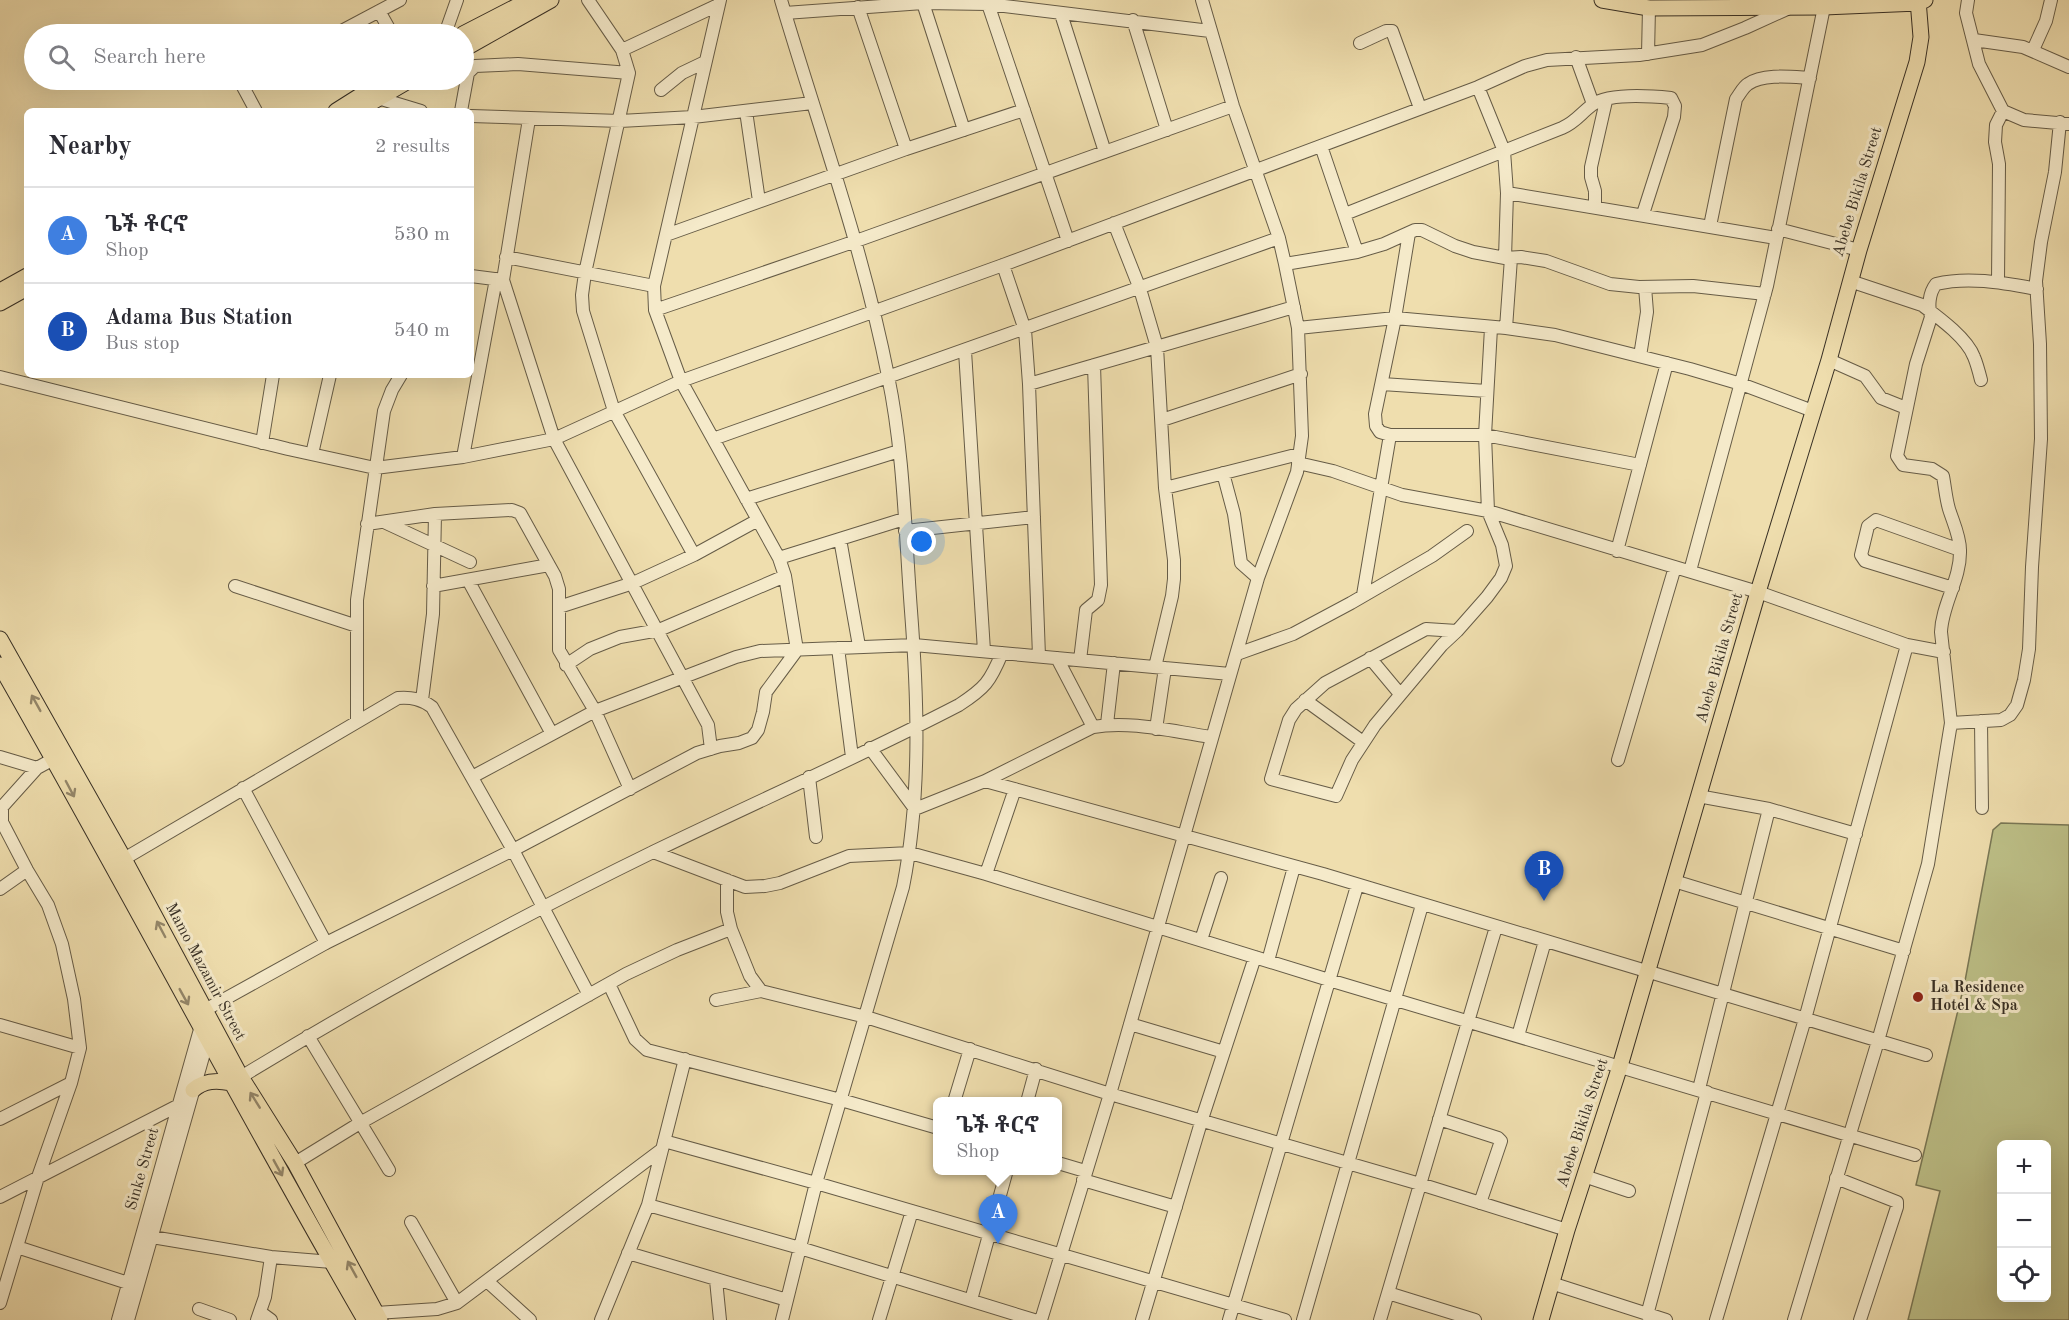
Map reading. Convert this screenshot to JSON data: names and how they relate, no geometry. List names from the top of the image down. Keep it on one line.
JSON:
{"streets":{"main road":["Abebe Bikila Street","Mamo Mazamir Street"],"street":["Sinke Street"]},"crossings":[["Mamo Mazamir Street","Sinke Street"]],"places":["La Residence Hotel & Spa"],"page":{"search":"Search here","heading":["Nearby","2 results"],"list":[{"mark":"A","name":"ጌች ቶርኖ","note":"Shop","value":"530 m"},{"mark":"B","name":"Adama Bus Station","note":"Bus stop","value":"540 m"}],"pins":["B","A"],"popup":["ጌች ቶርኖ","Shop"],"map_buttons":["+","−"]}}
